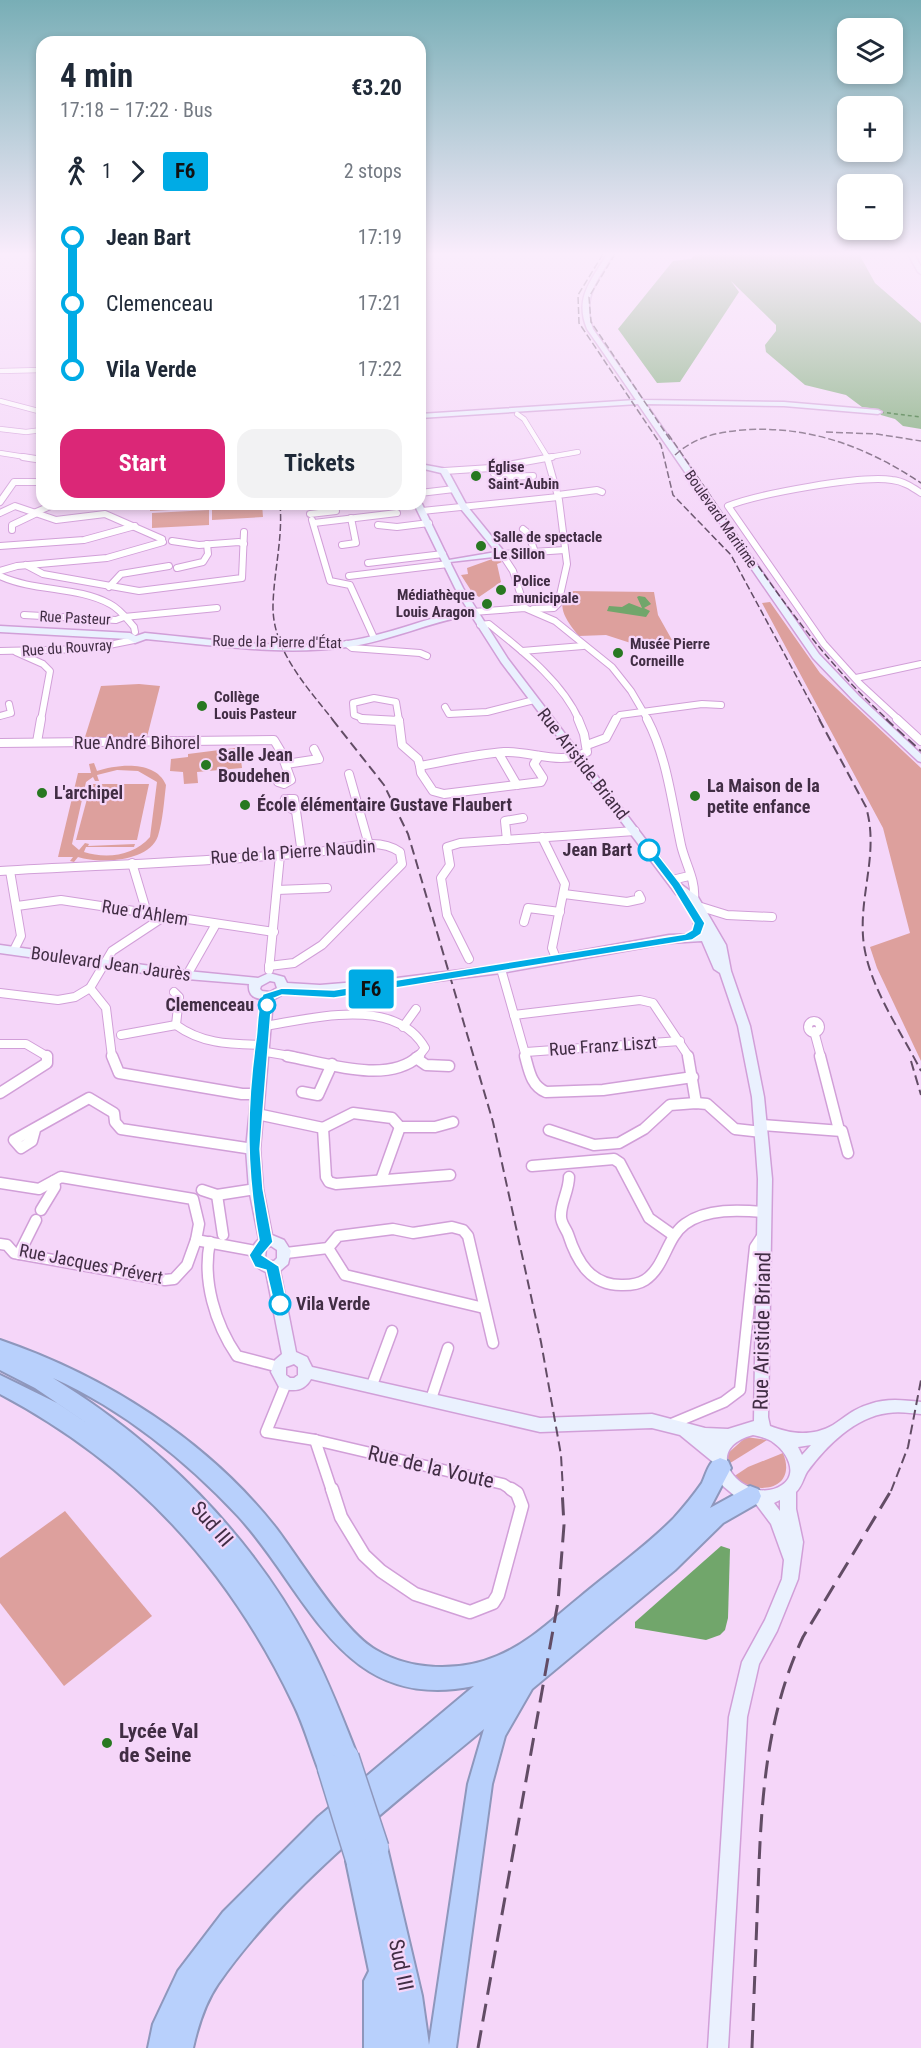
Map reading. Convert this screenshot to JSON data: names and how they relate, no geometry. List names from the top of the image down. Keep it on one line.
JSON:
{"streets":{"highway":["Sud III"],"street":["Boulevard Maritime","Rue Pasteur","Rue de la Pierre d'État","Rue du Rouvray","Rue André Bihorel","Rue Aristide Briand","Rue de la Pierre Naudin","Rue d'Ahlem","Boulevard Jean Jaurès","Rue Franz Liszt","Rue Jacques Prévert","Rue de la Voute"]},"crossings":[["Rue de la Pierre d'État","Rue du Rouvray"],["Rue de la Pierre d'État","Rue Aristide Briand"],["Rue de la Pierre Naudin","Boulevard Jean Jaurès"]],"places":["Église Saint-Aubin","Salle de spectacle Le Sillon","Police municipale","Médiathèque Louis Aragon","Musée Pierre Corneille","Collège Louis Pasteur","Salle Jean Boudehen","L'archipel","La Maison de la petite enfance","École élémentaire Gustave Flaubert","Jean Bart","Clemenceau","Vila Verde","Lycée Val de Seine"],"lines":["bus line F6"],"page":{"on_map":"F6","map_buttons":["+","−"],"heading":["4 min","17:18 – 17:22 · Bus","€3.20"],"legs":["1","F6","2 stops"],"list":[{"name":"Jean Bart","value":"17:19"},{"name":"Clemenceau","value":"17:21"},{"name":"Vila Verde","value":"17:22"}],"buttons":["Start","Tickets"]}}
